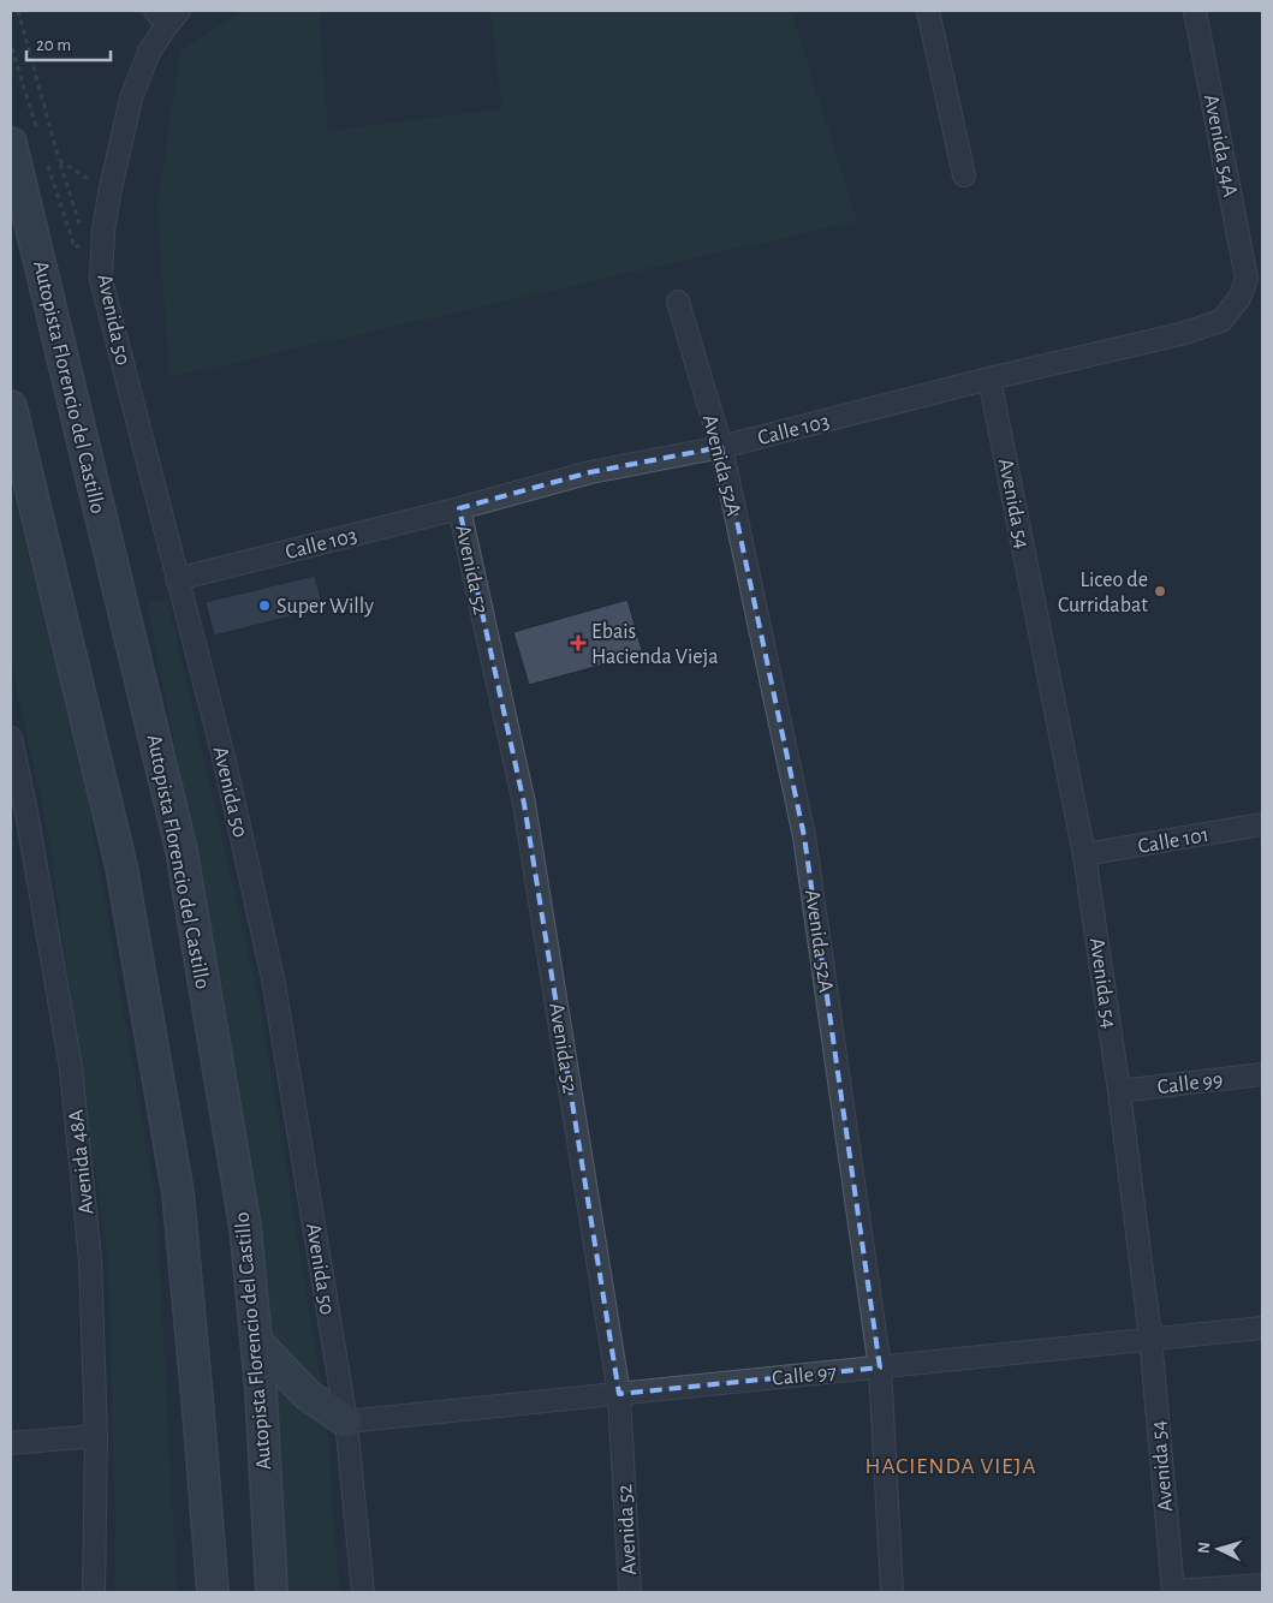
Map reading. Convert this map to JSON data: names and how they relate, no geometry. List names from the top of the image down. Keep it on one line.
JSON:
{"streets":{"main road":["Autopista Florencio del Castillo"],"street":["Avenida 54A","Avenida 50","Calle 103","Avenida 52A","Avenida 54","Avenida 52","Calle 101","Calle 99","Avenida 48A","Calle 97"]},"crossings":[["Avenida 54A","Calle 103"],["Avenida 50","Calle 103"],["Avenida 50","Calle 97"],["Calle 103","Avenida 52A"],["Calle 103","Avenida 54"],["Calle 103","Avenida 52"],["Avenida 52A","Calle 97"],["Avenida 54","Calle 101"],["Avenida 54","Calle 99"],["Avenida 54","Calle 97"],["Avenida 52","Calle 97"]],"districts":["HACIENDA VIEJA"],"places":{"other":["Liceo de Curridabat","Super Willy"],"health":["Ebais Hacienda Vieja"]},"scale_bar":"20 m","north":"left"}
